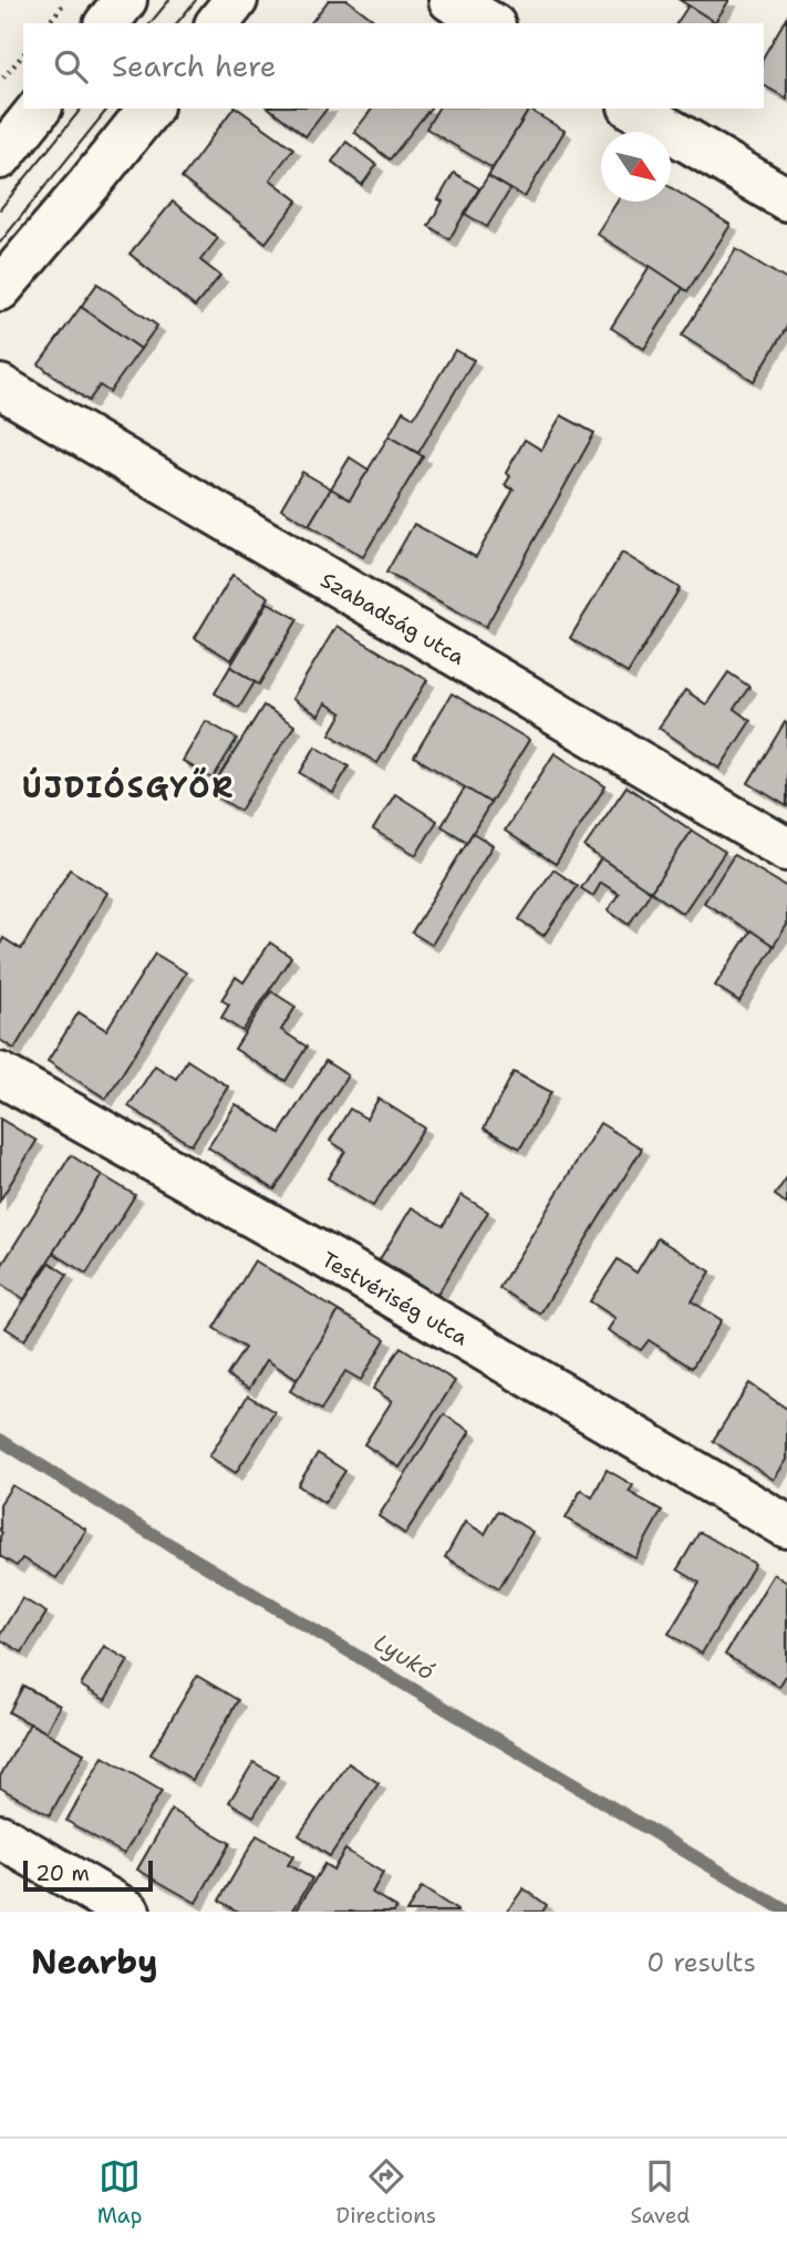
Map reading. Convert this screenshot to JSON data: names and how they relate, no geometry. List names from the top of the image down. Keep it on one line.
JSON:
{"streets":{"street":["Szabadság utca","Testvériség utca"]},"districts":["ÚJDIÓSGYŐR"],"water":["Lyukó"],"scale_bar":"20 m","north":"bottom right","page":{"search":"Search here","scale":"20 m","heading":["Nearby","0 results"],"nav":["Map","Directions","Saved"]}}
